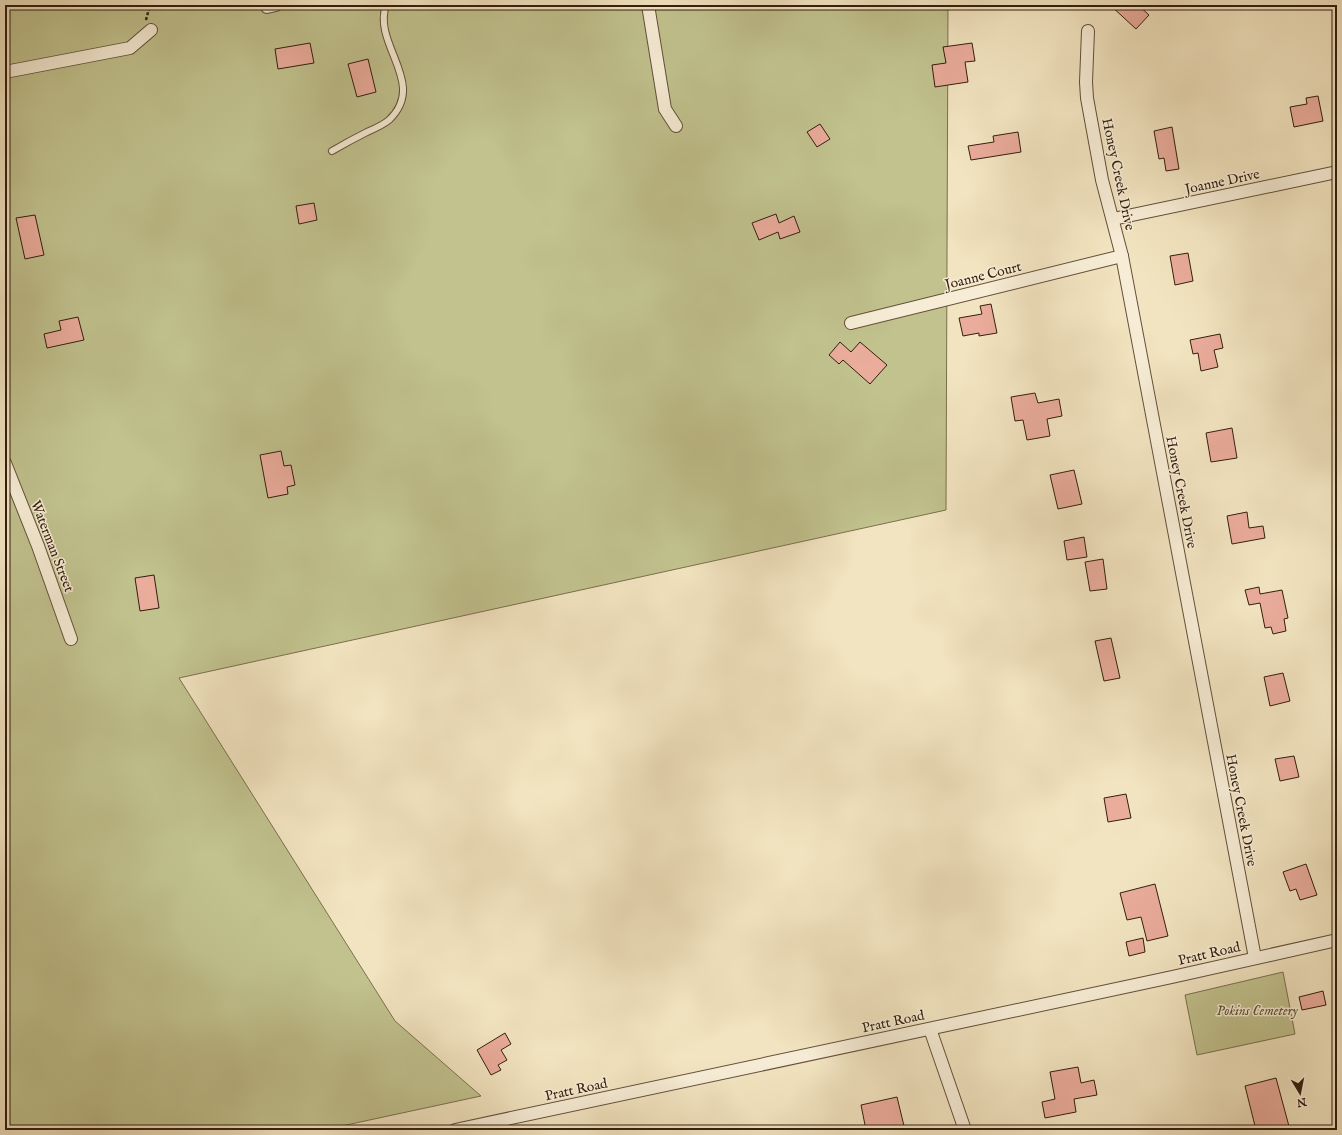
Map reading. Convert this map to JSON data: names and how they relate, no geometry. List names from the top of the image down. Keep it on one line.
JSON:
{"streets":{"street":["Honey Creek Drive","Joanne Drive","Joanne Court","Waterman Street","Pratt Road"]},"crossings":[["Honey Creek Drive","Joanne Drive"],["Honey Creek Drive","Joanne Court"],["Honey Creek Drive","Pratt Road"]],"parks":["Pokins Cemetery"],"north":"bottom"}
